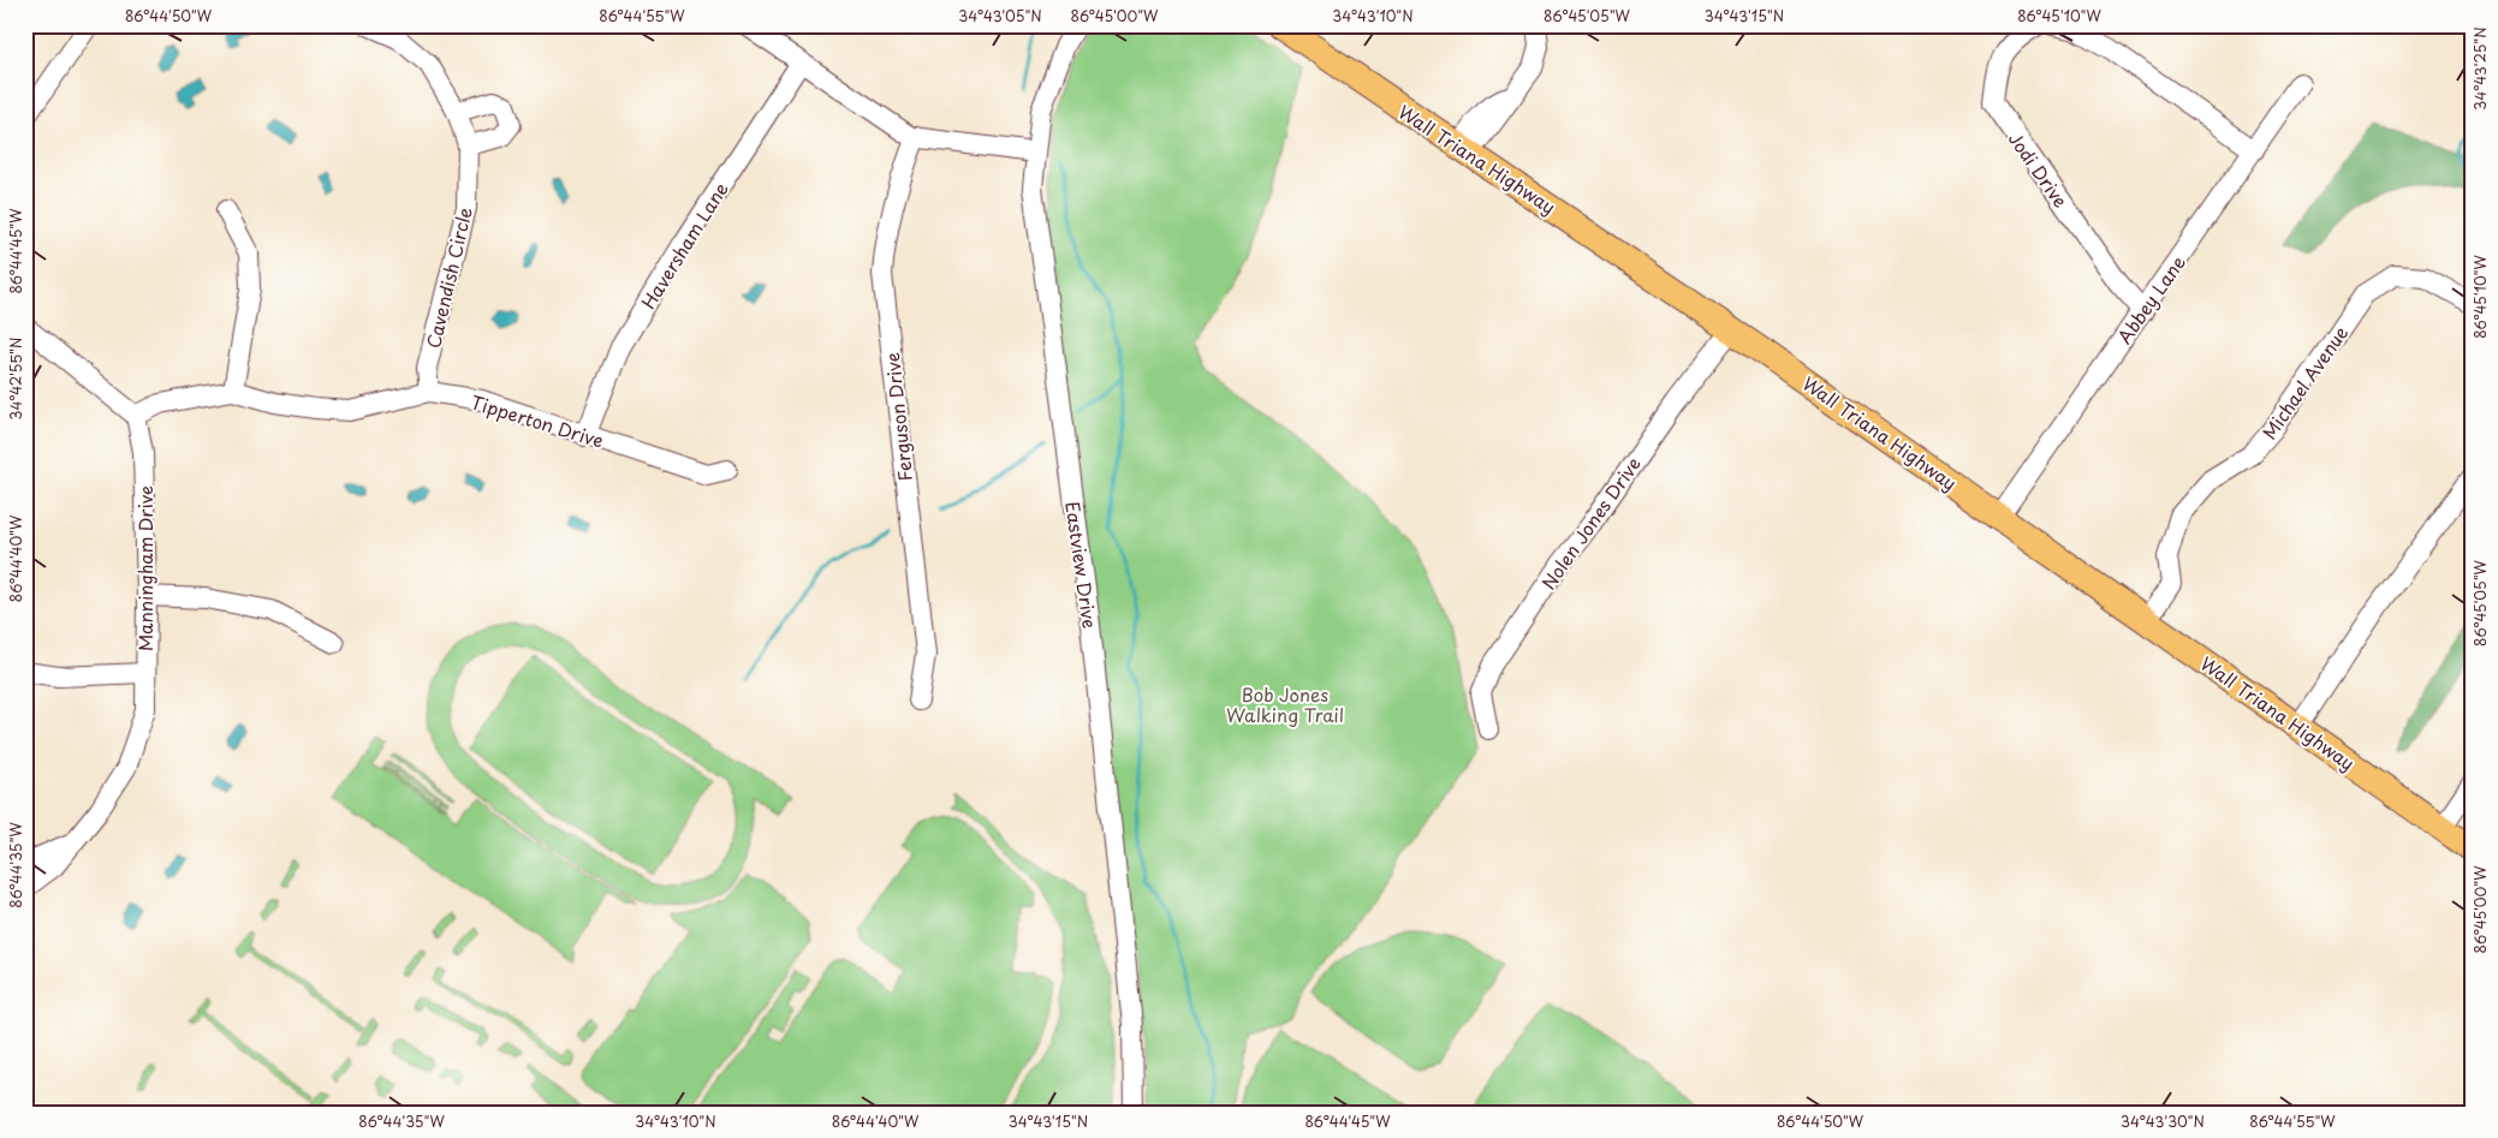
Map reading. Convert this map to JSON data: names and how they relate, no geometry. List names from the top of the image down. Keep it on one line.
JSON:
{"streets":{"main road":["Wall Triana Highway"],"street":["Jodi Drive","Haversham Lane","Cavendish Circle","Abbey Lane","Michael Avenue","Ferguson Drive","Tipperton Drive","Nolen Jones Drive","Eastview Drive","Manningham Drive"]},"crossings":[["Wall Triana Highway","Abbey Lane"],["Wall Triana Highway","Michael Avenue"],["Wall Triana Highway","Nolen Jones Drive"],["Jodi Drive","Abbey Lane"],["Haversham Lane","Tipperton Drive"],["Cavendish Circle","Tipperton Drive"],["Tipperton Drive","Manningham Drive"]],"parks":["Bob Jones Walking Trail"],"coordinates":["86°44'50\"W","86°44'55\"W","34°43'05\"N","86°45'00\"W","34°43'10\"N","86°45'05\"W","34°43'15\"N","86°45'10\"W","34°43'25\"N","86°44'45\"W","34°42'55\"N","86°44'40\"W","86°44'35\"W","34°43'30\"N"]}
